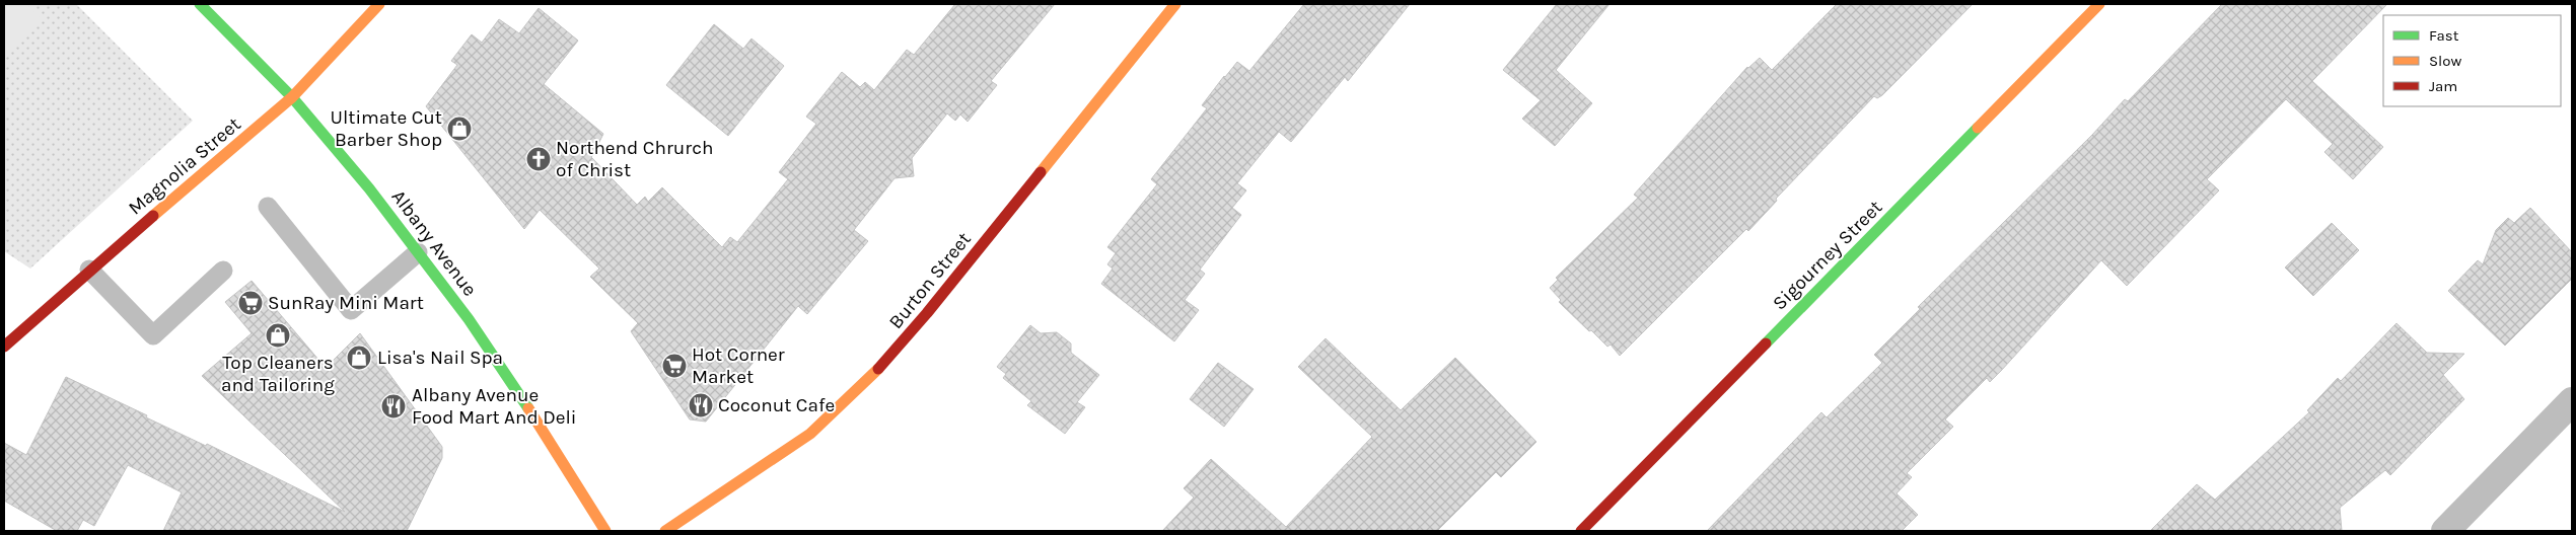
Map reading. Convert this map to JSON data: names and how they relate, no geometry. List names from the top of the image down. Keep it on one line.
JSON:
{"streets":{"main road":["Magnolia Street","Albany Avenue","Sigourney Street","Burton Street"]},"crossings":[["Magnolia Street","Albany Avenue"]],"places":{"shop":["Ultimate Cut Barber Shop","Top Cleaners and Tailoring","Lisa's Nail Spa"],"church":["Northend Chrurch of Christ"],"supermarket":["SunRay Mini Mart","Hot Corner Market"],"restaurant":["Coconut Cafe","Albany Avenue Food Mart And Deli"]},"legend":["Fast","Slow","Jam"]}
